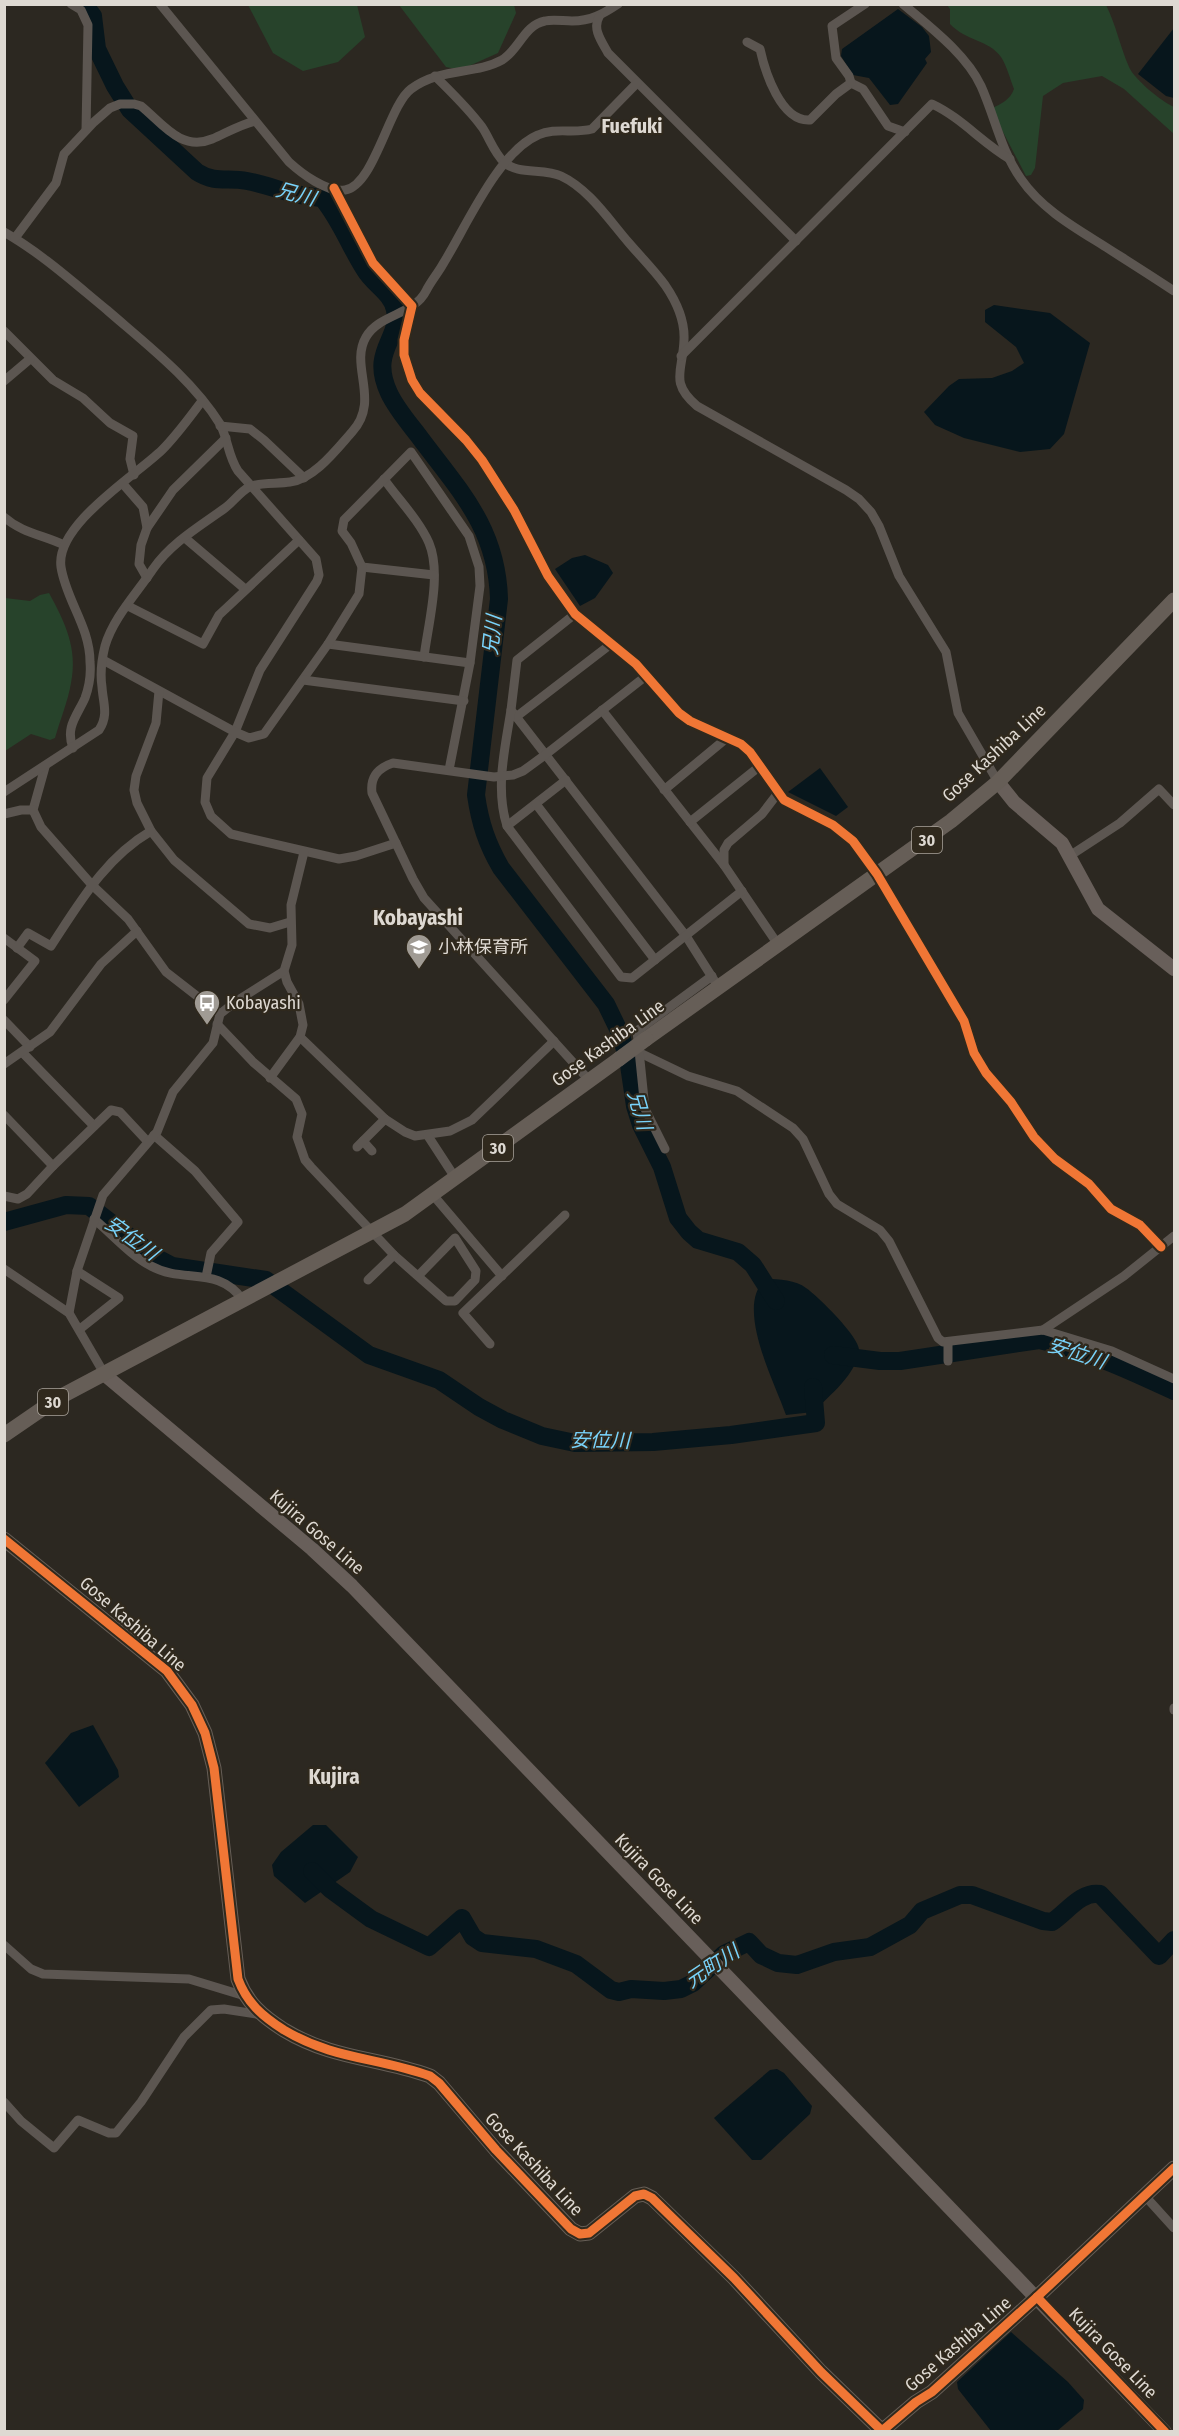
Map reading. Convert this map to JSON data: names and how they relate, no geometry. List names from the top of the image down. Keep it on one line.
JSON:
{"streets":{"main road":["Gose Kashiba Line","30","Kujira Gose Line"]},"crossings":[["Gose Kashiba Line","Kujira Gose Line"]],"districts":["Fuefuki","Kobayashi","Kujira"],"water":["兄川","安位川","元町川"],"places":{"school or university":["小林保育所"],"bus stop":["Kobayashi"]}}
